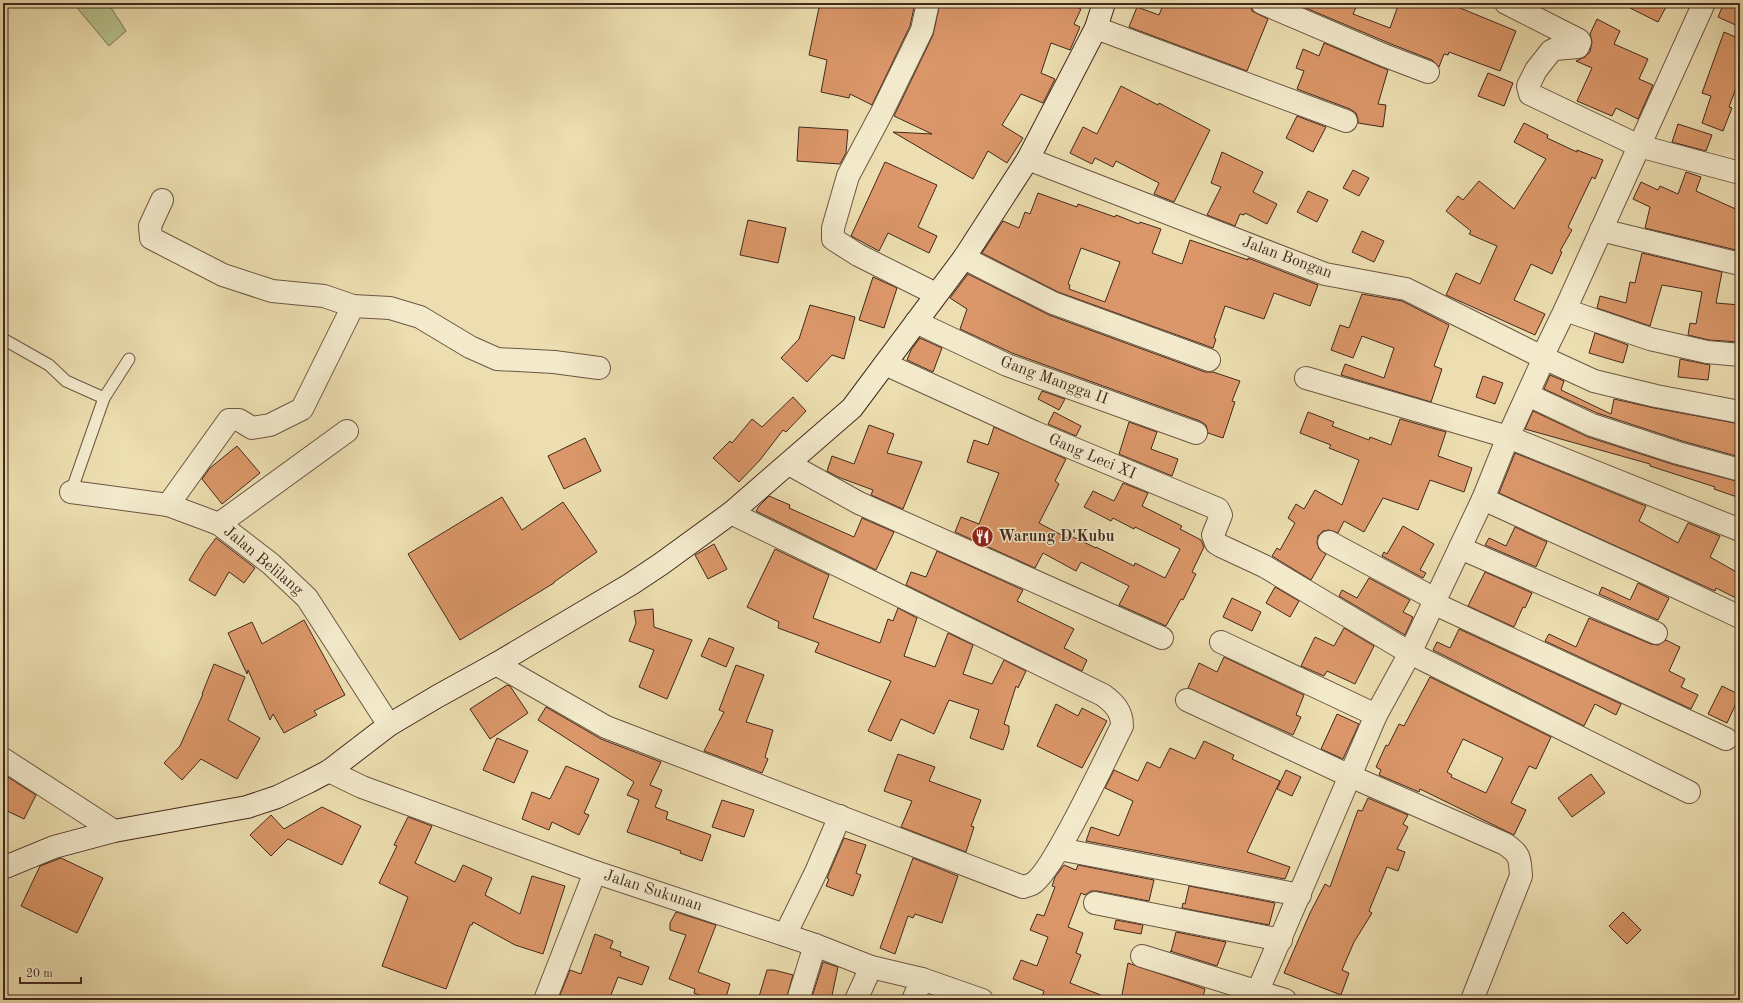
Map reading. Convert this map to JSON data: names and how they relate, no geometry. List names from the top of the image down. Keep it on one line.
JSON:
{"streets":{"street":["Jalan Bongan","Gang Mangga II","Gang Leci XI","Jalan Belilang","Jalan Sukunan"]},"places":{"restaurant":["Warung D'Kubu"]},"scale_bar":"20 m"}
